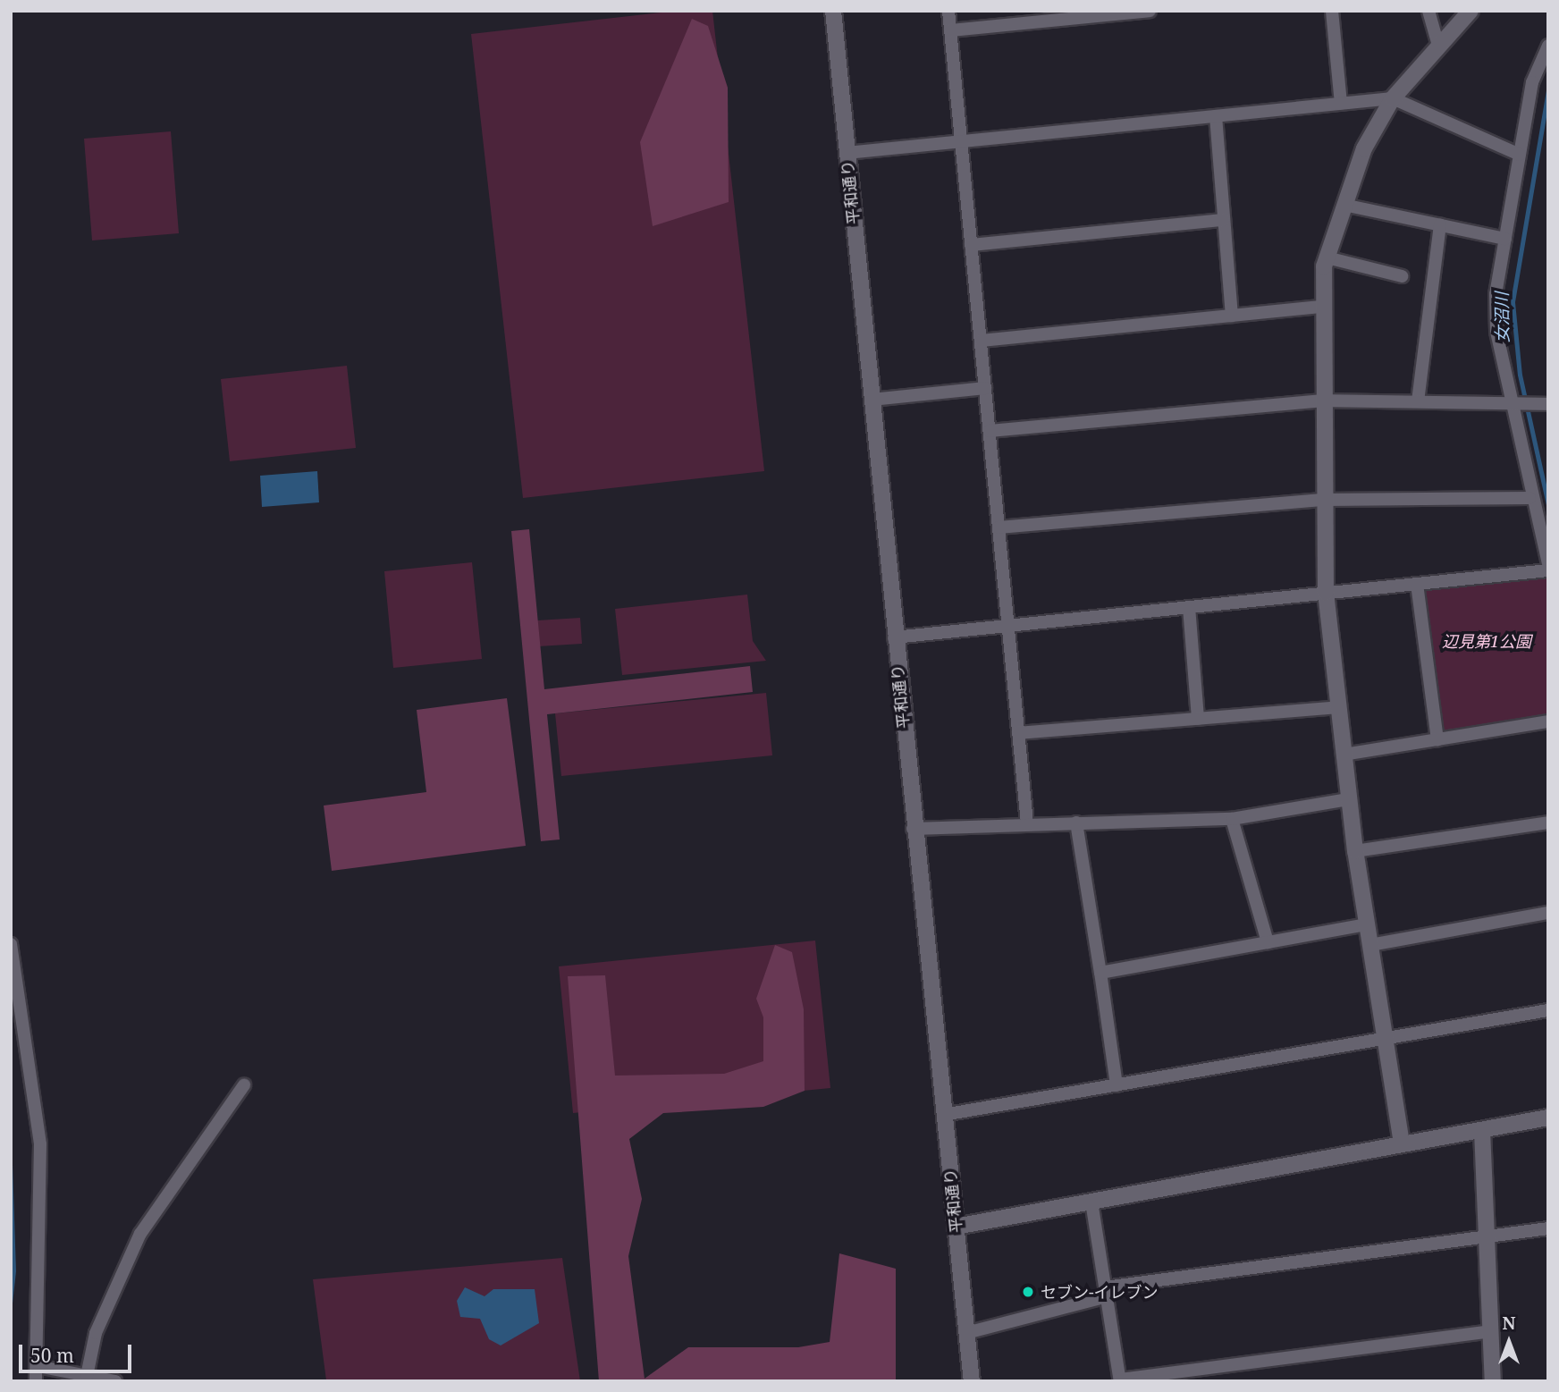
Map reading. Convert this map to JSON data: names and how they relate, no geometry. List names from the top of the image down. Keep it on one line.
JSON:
{"streets":{"street":["平和通り"]},"water":["女沼川"],"parks":["辺見第1公園"],"places":["セブン-イレブン"],"scale_bar":"50 m","north":"top"}
